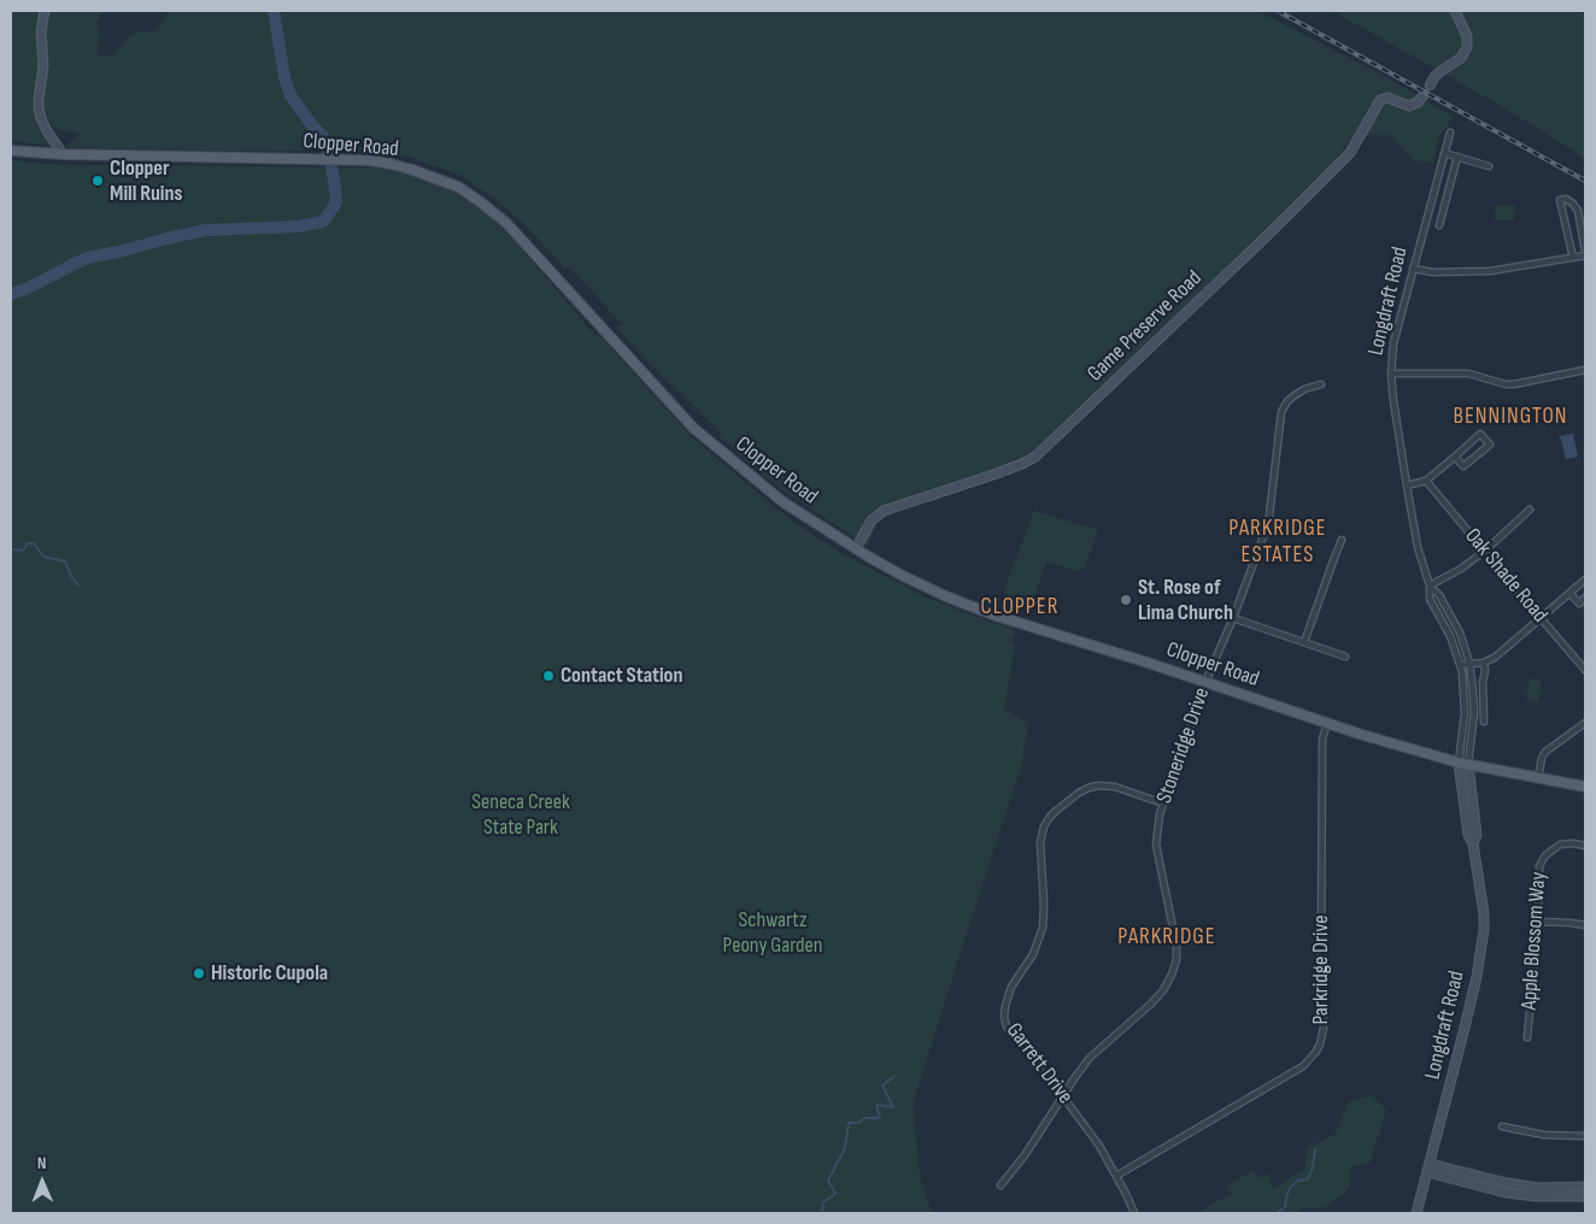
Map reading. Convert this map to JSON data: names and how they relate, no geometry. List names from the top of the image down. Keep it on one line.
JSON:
{"streets":{"main road":["Clopper Road"],"street":["Longdraft Road","Game Preserve Road","Oak Shade Road","Stoneridge Drive","Apple Blossom Way","Parkridge Drive","Garrett Drive"]},"crossings":[["Clopper Road","Longdraft Road"],["Clopper Road","Game Preserve Road"],["Clopper Road","Stoneridge Drive"],["Clopper Road","Parkridge Drive"],["Stoneridge Drive","Garrett Drive"],["Parkridge Drive","Garrett Drive"]],"districts":["BENNINGTON","PARKRIDGE ESTATES","CLOPPER","PARKRIDGE"],"parks":["Seneca Creek State Park","Schwartz Peony Garden"],"places":["Clopper Mill Ruins","St. Rose of Lima Church","Contact Station","Historic Cupola"],"north":"top"}
